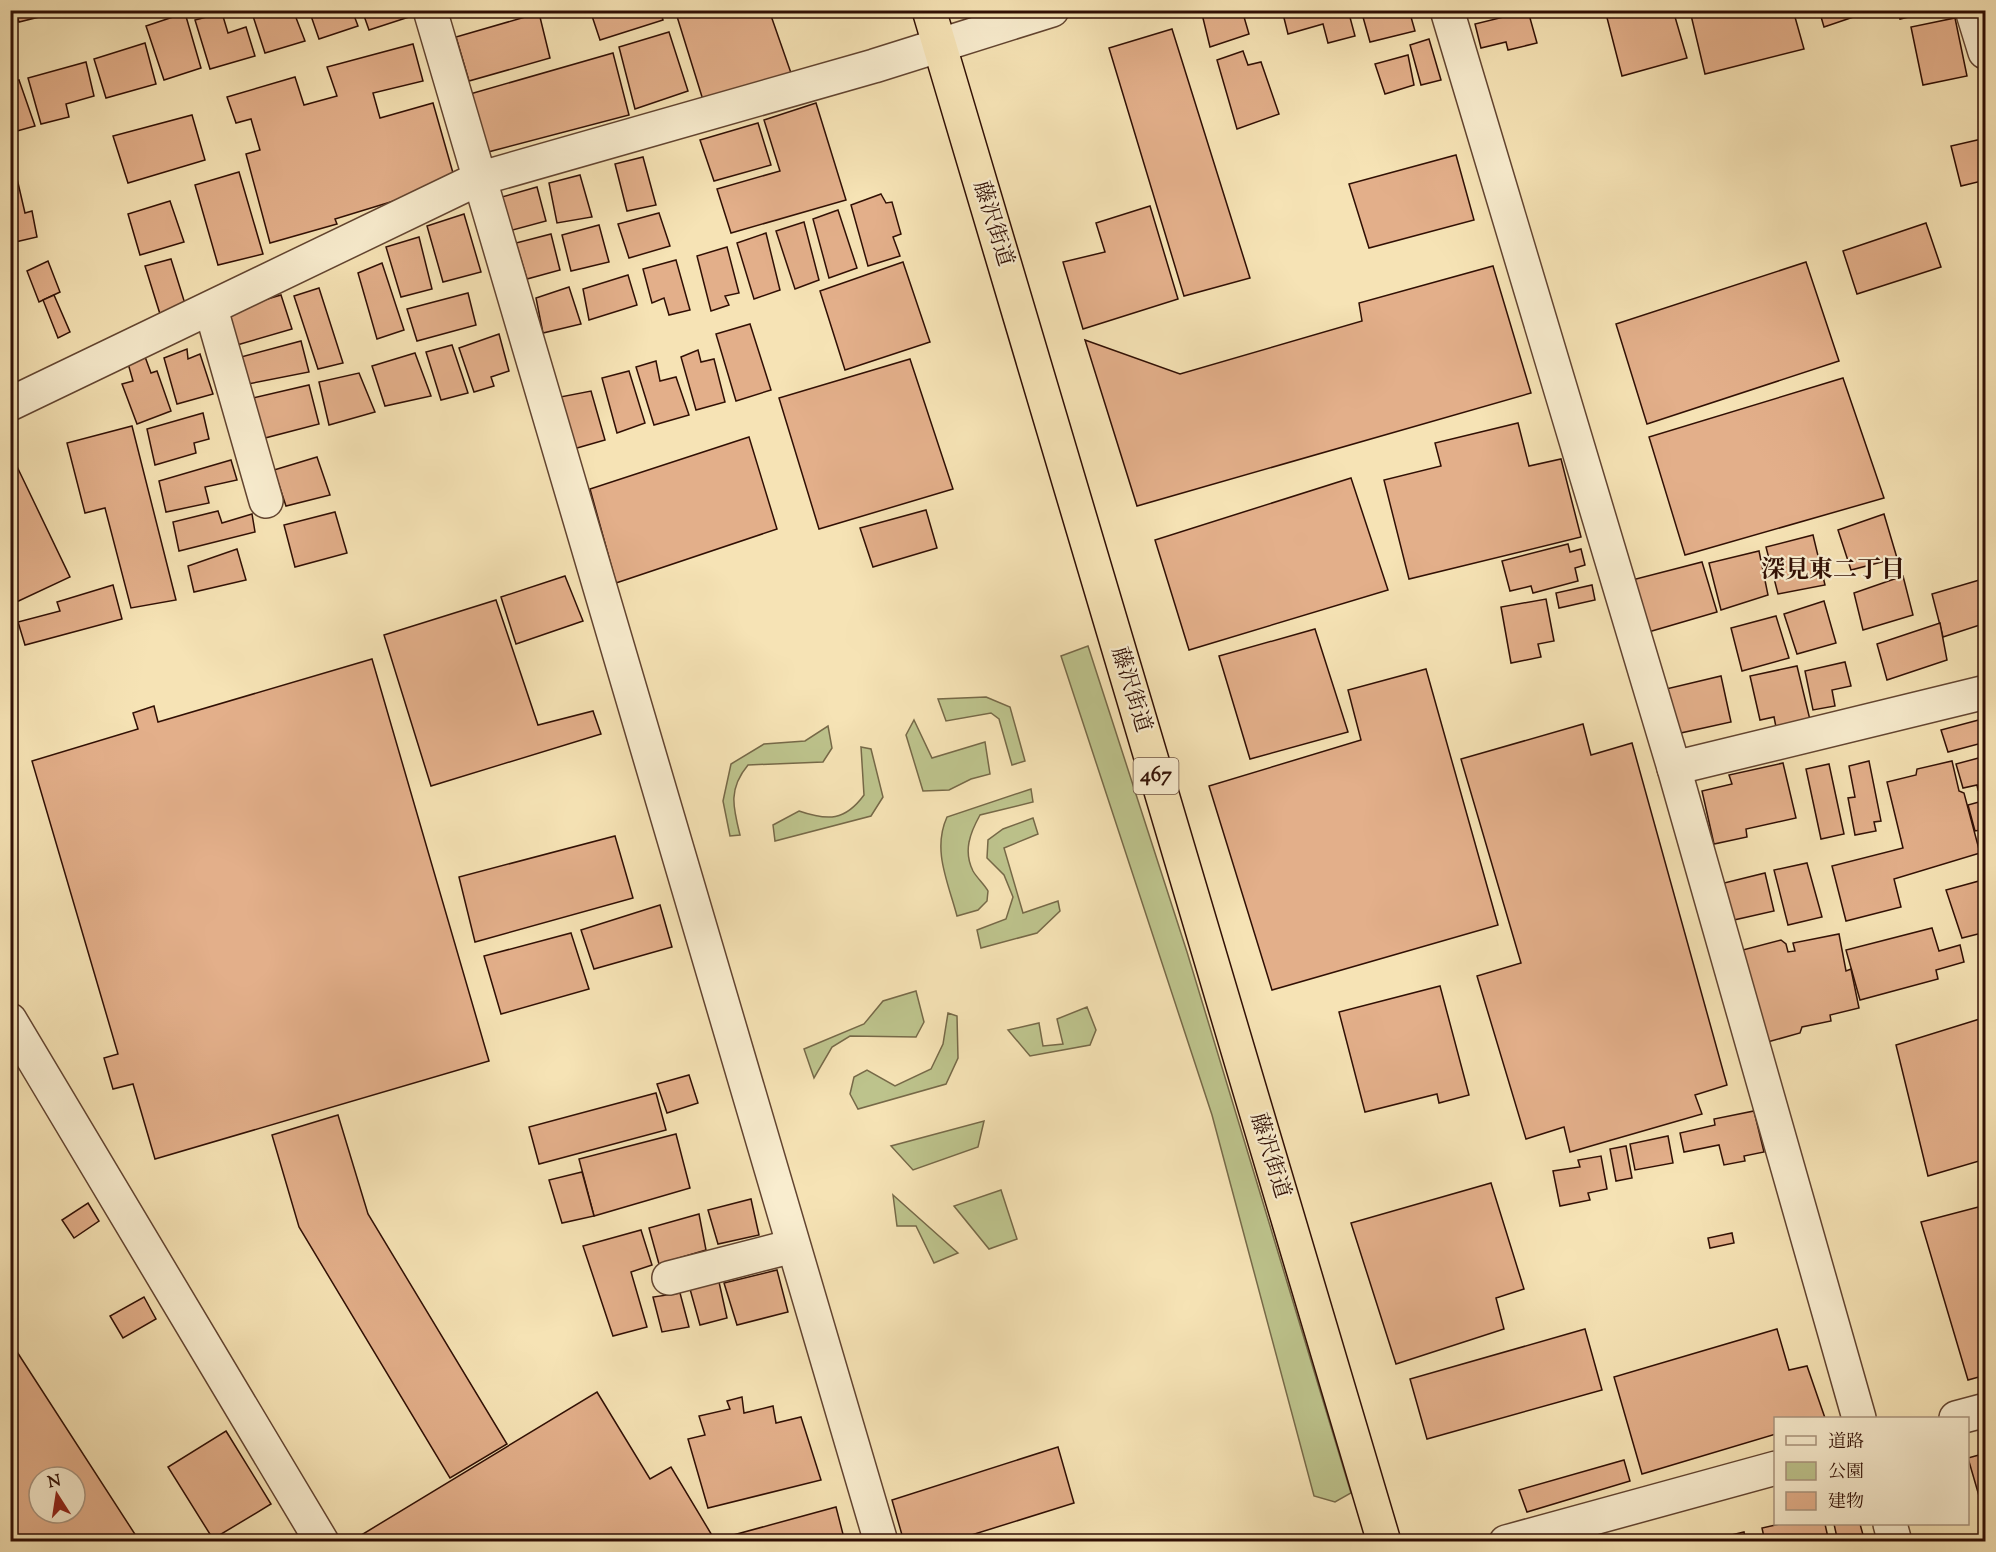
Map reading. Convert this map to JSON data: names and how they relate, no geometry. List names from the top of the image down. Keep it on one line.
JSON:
{"streets":{"highway":["藤沢街道","467"]},"districts":["深見東二丁目"],"legend":["道路","公園","建物"],"north":"top"}
